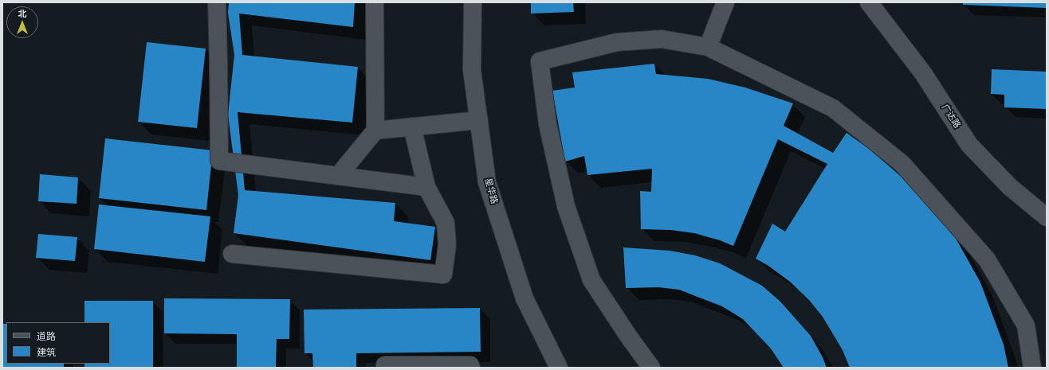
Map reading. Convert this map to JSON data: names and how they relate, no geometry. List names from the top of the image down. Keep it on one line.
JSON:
{"streets":{"street":["广达路","星华路"]},"legend":["道路","建筑"],"north":"top"}
